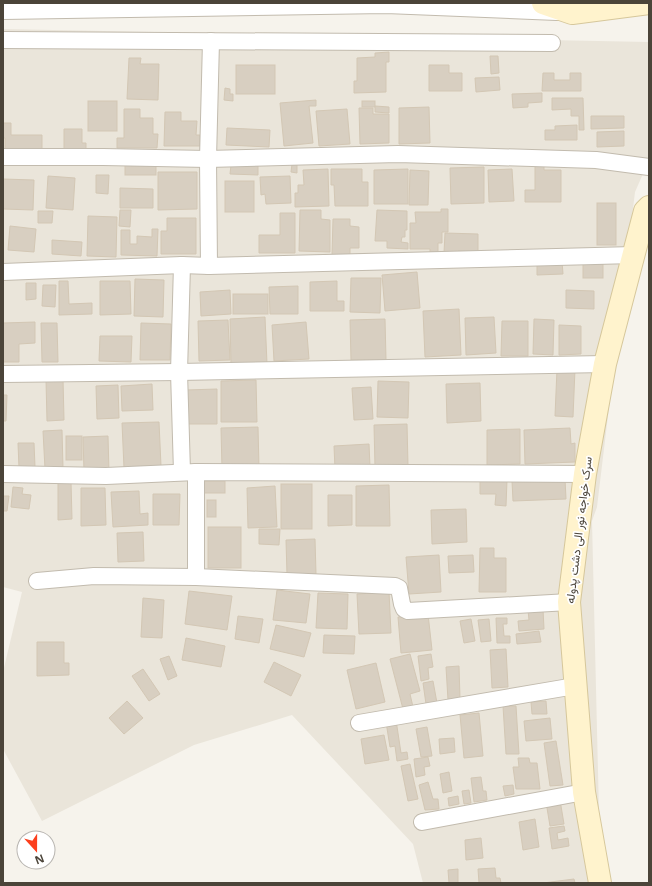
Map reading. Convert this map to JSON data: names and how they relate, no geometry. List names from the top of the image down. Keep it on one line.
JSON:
{"streets":{"main road":["سرک خواجه نور الی دشت پدوله"]},"north":"bottom"}
